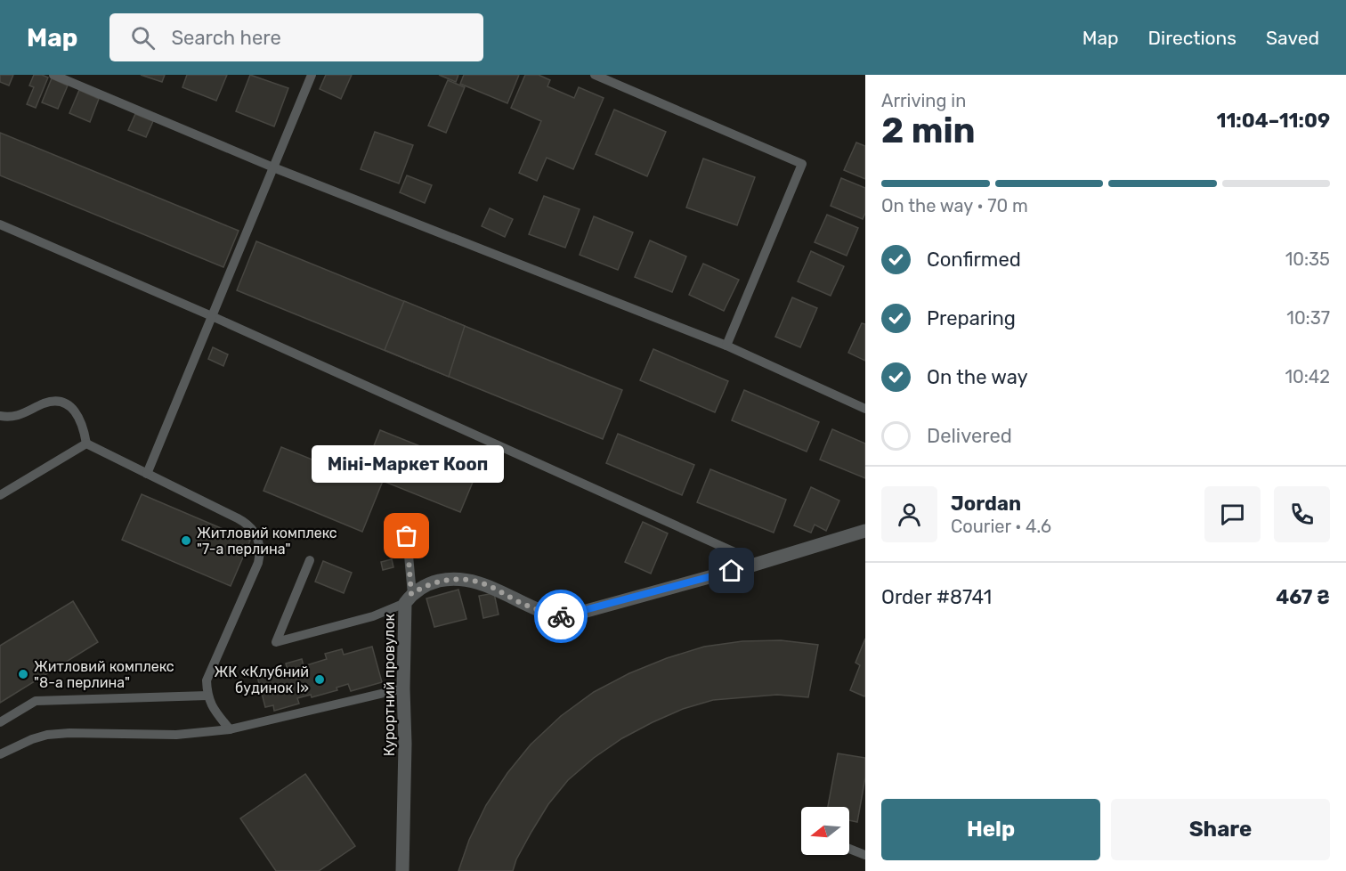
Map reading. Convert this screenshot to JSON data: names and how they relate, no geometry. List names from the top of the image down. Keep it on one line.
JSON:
{"streets":{"street":["Курортний провулок"]},"places":["Міні-Маркет Кооп","Житловий комплекс \"7-а перлина\"","Житловий комплекс \"8-а перлина\"","ЖК «Клубний будинок I»"],"north":"left","page":{"header":"Map","search":"Search here","nav":["Map","Directions","Saved"],"heading":["2 min","Arriving in","11:04–11:09"],"panel":["Jordan","Courier · 4.6","Order #8741","467 ₴"],"bar":"On the way · 70 m","list":[["Confirmed","10:35"],["Preparing","10:37"],["On the way","10:42"],"Delivered"],"bubble":"Міні-Маркет Кооп","buttons":["Help","Share"]}}
